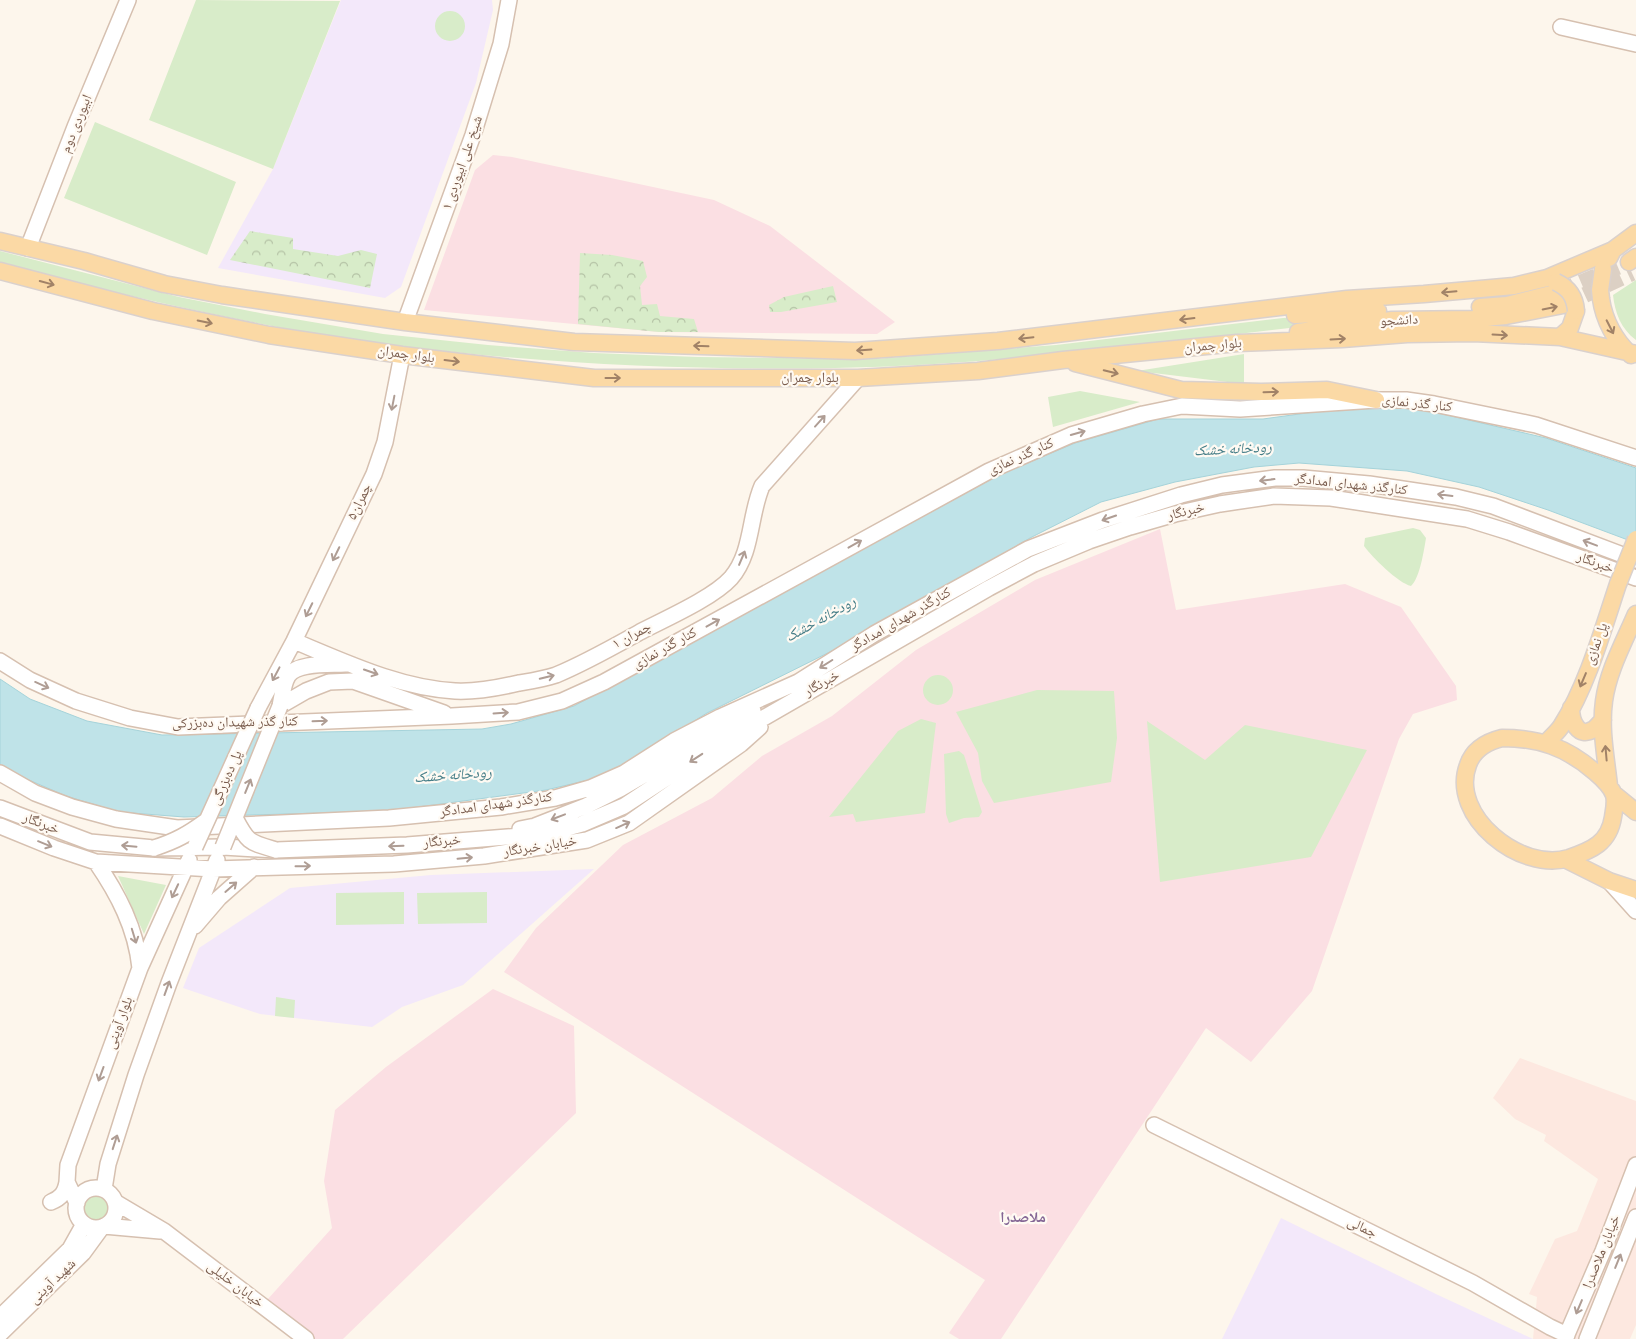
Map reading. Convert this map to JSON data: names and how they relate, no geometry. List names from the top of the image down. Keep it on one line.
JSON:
{"streets":{"main road":["ابیوردی دوم","شیخ علی ابیوردی ۱","دانشجو","بلوار چمران","کنار گذر نمازی","کنارگذر شهدای امدادگر","چمران۵","خبرنگار","چمران ۱","پل نمازی","کنار گذر شهیدان ده‌بزرکی","پل ده‌بزرگی","خیابان خبرنگار","بلوار آوینی","جمالی","خیابان ملاصدرا","شهید آوینی","خیابان خلیلی"]},"crossings":[["ابیوردی دوم","بلوار چمران"],["شیخ علی ابیوردی ۱","بلوار چمران"],["دانشجو","بلوار چمران"],["بلوار چمران","چمران۵"],["بلوار چمران","چمران ۱"],["کنار گذر نمازی","کنار گذر شهیدان ده‌بزرکی"],["چمران۵","چمران ۱"],["چمران۵","پل ده‌بزرگی"],["خبرنگار","پل ده‌بزرگی"],["خبرنگار","خیابان خبرنگار"],["خبرنگار","بلوار آوینی"],["چمران ۱","پل ده‌بزرگی"],["پل ده‌بزرگی","بلوار آوینی"],["جمالی","خیابان ملاصدرا"],["شهید آوینی","خیابان خلیلی"]],"one_way":["کنارگذر شهدای امدادگر","چمران۵"],"districts":["ملاصدرا"],"water":["رودخانه خشک"]}
